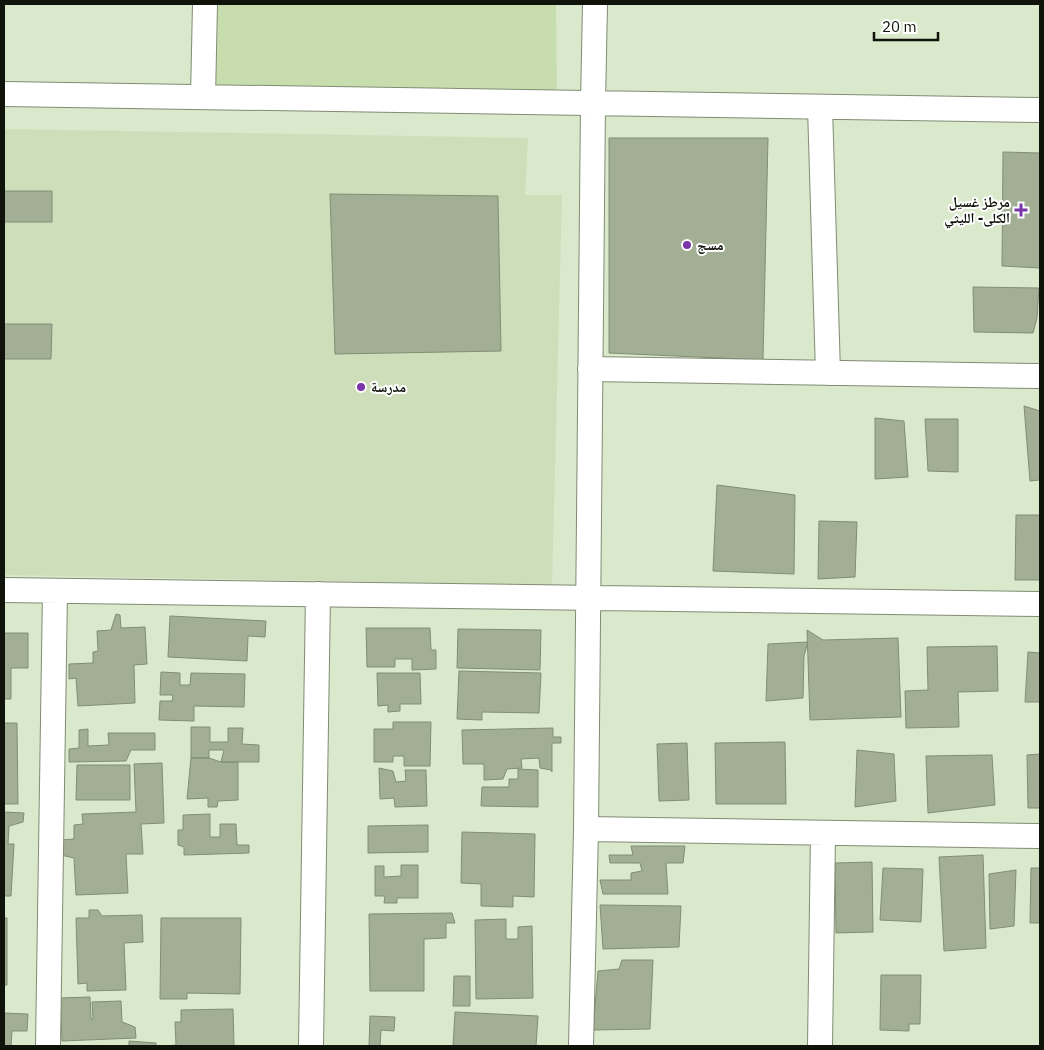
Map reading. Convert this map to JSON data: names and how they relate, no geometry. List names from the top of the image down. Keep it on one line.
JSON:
{"places":{"health":["مرطز غسيل الكلى- الليثي"],"other":["مسج","مدرسة"]},"scale_bar":"20 m"}
